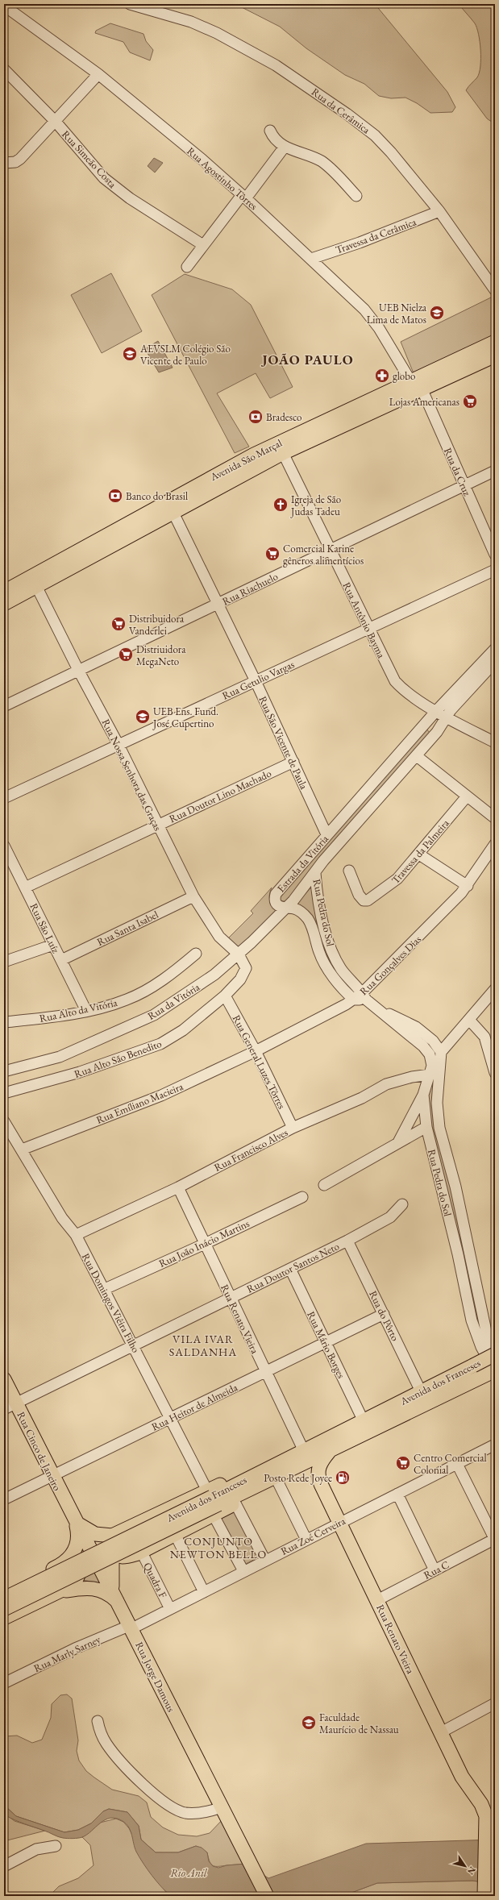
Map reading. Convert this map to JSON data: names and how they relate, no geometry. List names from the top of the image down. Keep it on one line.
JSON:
{"streets":{"main road":["Avenida São Marçal","Rua Renato Vieira","Avenida dos Franceses","Rua Cinco de Janeiro","Rua Jorge Damous"],"street":["Rua da Cerâmica","Rua Simeão Costa","Rua Agostinho Tôrres","Travessa da Cerâmica","Rua da Cruz","Rua Riachuelo","Rua Antônio Bayma","Rua Getulio Vargas","Rua São Vicente de Paula","Rua Nossa Senhora das Graças","Rua Doutor Lino Machado","Travessa da Palmeira","Estrada da Vitória","Rua Pedra do Sol","Rua São Luíz","Rua Santa Isabel","Rua Gonçalves Dias","Rua da Vitória","Rua Alto da Vitória","Rua Alto São Benedito","Rua General Luzes Tôrres","Rua Emíliano Macieira","Rua Francisco Alves","Rua João Inácio Martins","Rua Doutor Santos Neto","Rua Domingos Viêira Filho","Rua do Pôrto","Rua Mário Borges","Rua Heitor de Almeida","Rua Zoé Cerveira","Rua C","Quadra F","Rua Marly Sarney"]},"crossings":[["Rua da Cerâmica","Travessa da Cerâmica"],["Rua Agostinho Tôrres","Travessa da Cerâmica"],["Rua Agostinho Tôrres","Avenida São Marçal"],["Avenida São Marçal","Rua da Cruz"],["Avenida São Marçal","Rua Antônio Bayma"],["Avenida São Marçal","Rua São Vicente de Paula"],["Avenida São Marçal","Rua Nossa Senhora das Graças"],["Rua da Cruz","Rua Riachuelo"],["Rua Riachuelo","Rua Antônio Bayma"],["Rua Riachuelo","Rua São Vicente de Paula"],["Rua Riachuelo","Rua Nossa Senhora das Graças"],["Rua Antônio Bayma","Rua Getulio Vargas"],["Rua Antônio Bayma","Estrada da Vitória"],["Rua Getulio Vargas","Rua São Vicente de Paula"],["Rua Getulio Vargas","Rua Nossa Senhora das Graças"],["Rua São Vicente de Paula","Rua Doutor Lino Machado"],["Rua São Vicente de Paula","Estrada da Vitória"],["Rua Nossa Senhora das Graças","Rua Doutor Lino Machado"],["Rua Nossa Senhora das Graças","Rua Santa Isabel"],["Rua Nossa Senhora das Graças","Rua da Vitória"],["Rua Nossa Senhora das Graças","Rua Alto São Benedito"],["Rua Doutor Lino Machado","Rua São Luíz"],["Estrada da Vitória","Rua Pedra do Sol"],["Estrada da Vitória","Rua da Vitória"],["Rua Pedra do Sol","Rua Gonçalves Dias"],["Rua Pedra do Sol","Rua da Vitória"],["Rua Pedra do Sol","Rua Francisco Alves"],["Rua Pedra do Sol","Avenida dos Franceses"],["Rua São Luíz","Rua Santa Isabel"],["Rua São Luíz","Rua Alto da Vitória"],["Rua Gonçalves Dias","Rua General Luzes Tôrres"],["Rua Gonçalves Dias","Rua Emíliano Macieira"],["Rua da Vitória","Rua Alto São Benedito"],["Rua Alto São Benedito","Rua General Luzes Tôrres"],["Rua General Luzes Tôrres","Rua Emíliano Macieira"],["Rua General Luzes Tôrres","Rua Francisco Alves"],["Rua Emíliano Macieira","Rua Domingos Viêira Filho"],["Rua Francisco Alves","Rua Domingos Viêira Filho"],["Rua Francisco Alves","Rua Renato Vieira"],["Rua João Inácio Martins","Rua Domingos Viêira Filho"],["Rua João Inácio Martins","Rua Renato Vieira"],["Rua Doutor Santos Neto","Rua Domingos Viêira Filho"],["Rua Doutor Santos Neto","Rua do Pôrto"],["Rua Doutor Santos Neto","Rua Renato Vieira"],["Rua Doutor Santos Neto","Rua Mário Borges"],["Rua Doutor Santos Neto","Rua Cinco de Janeiro"],["Rua Domingos Viêira Filho","Avenida dos Franceses"],["Rua Domingos Viêira Filho","Rua Heitor de Almeida"],["Rua Domingos Viêira Filho","Rua Zoé Cerveira"],["Rua do Pôrto","Avenida dos Franceses"],["Rua do Pôrto","Rua Heitor de Almeida"],["Rua Renato Vieira","Avenida dos Franceses"],["Rua Renato Vieira","Rua Heitor de Almeida"],["Rua Renato Vieira","Rua Zoé Cerveira"],["Rua Renato Vieira","Rua C"],["Rua Mário Borges","Avenida dos Franceses"],["Rua Mário Borges","Rua Heitor de Almeida"],["Rua Heitor de Almeida","Rua Cinco de Janeiro"],["Rua Cinco de Janeiro","Rua Jorge Damous"],["Rua Zoé Cerveira","Quadra F"],["Rua Zoé Cerveira","Rua Marly Sarney"],["Rua Zoé Cerveira","Rua Jorge Damous"],["Rua Marly Sarney","Rua Jorge Damous"]],"districts":["JOÃO PAULO","VILA IVAR SALDANHA","CONJUNTO NEWTON BELLO"],"water":["Rio Anil"],"places":{"school or university":["UEB Nielza Lima de Matos","AEVSLM Colégio São Vicente de Paulo","UEB Ens. Fund. José Cupertino","Faculdade Maurício de Nassau"],"pharmacy":["globo"],"supermarket":["Lojas Americanas","Comercial Karine gêneros alimentícios","Distribuidora Vanderlei","Distriuidora MegaNeto","Centro Comercial Colonial"],"bank":["Bradesco","Banco do Brasil"],"church":["Igreja de São Judas Tadeu"],"fuel station":["Posto Rede Joyce"]},"north":"bottom right"}
